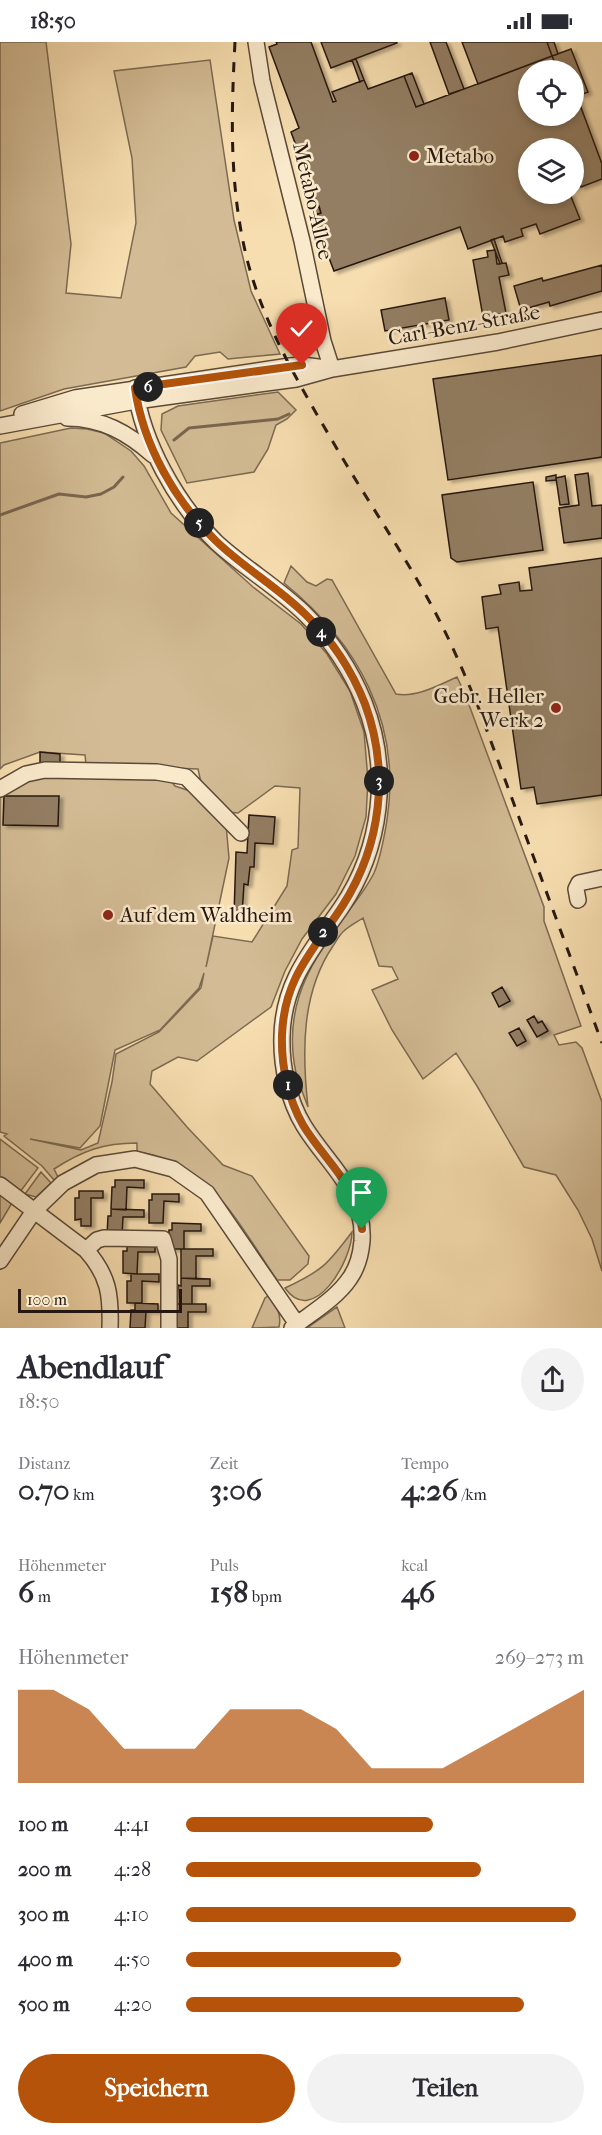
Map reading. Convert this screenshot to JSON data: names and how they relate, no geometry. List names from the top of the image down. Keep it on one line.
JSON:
{"streets":{"street":["Metabo-Allee","Carl-Benz-Straße"]},"crossings":[["Metabo-Allee","Carl-Benz-Straße"]],"places":["Metabo","Gebr. Heller Werk 2","Auf dem Waldheim"],"scale_bar":"100 m","page":{"status":"18:50","pins":["6","5","4","3","2","1"],"scale":"100 m","heading":["Abendlauf","18:50"],"stats":[["Distanz","0.70 km"],["Zeit","3:06"],["Tempo","4:26 /km"],["Höhenmeter","6 m"],["Puls","158 bpm"],["kcal","46"]],"chart":["Höhenmeter","269–273 m"],"list":[{"name":"100 m","note":"4:41"},{"name":"200 m","note":"4:28"},{"name":"300 m","note":"4:10"},{"name":"400 m","note":"4:50"},{"name":"500 m","note":"4:20"}],"buttons":["Speichern","Teilen"]}}
